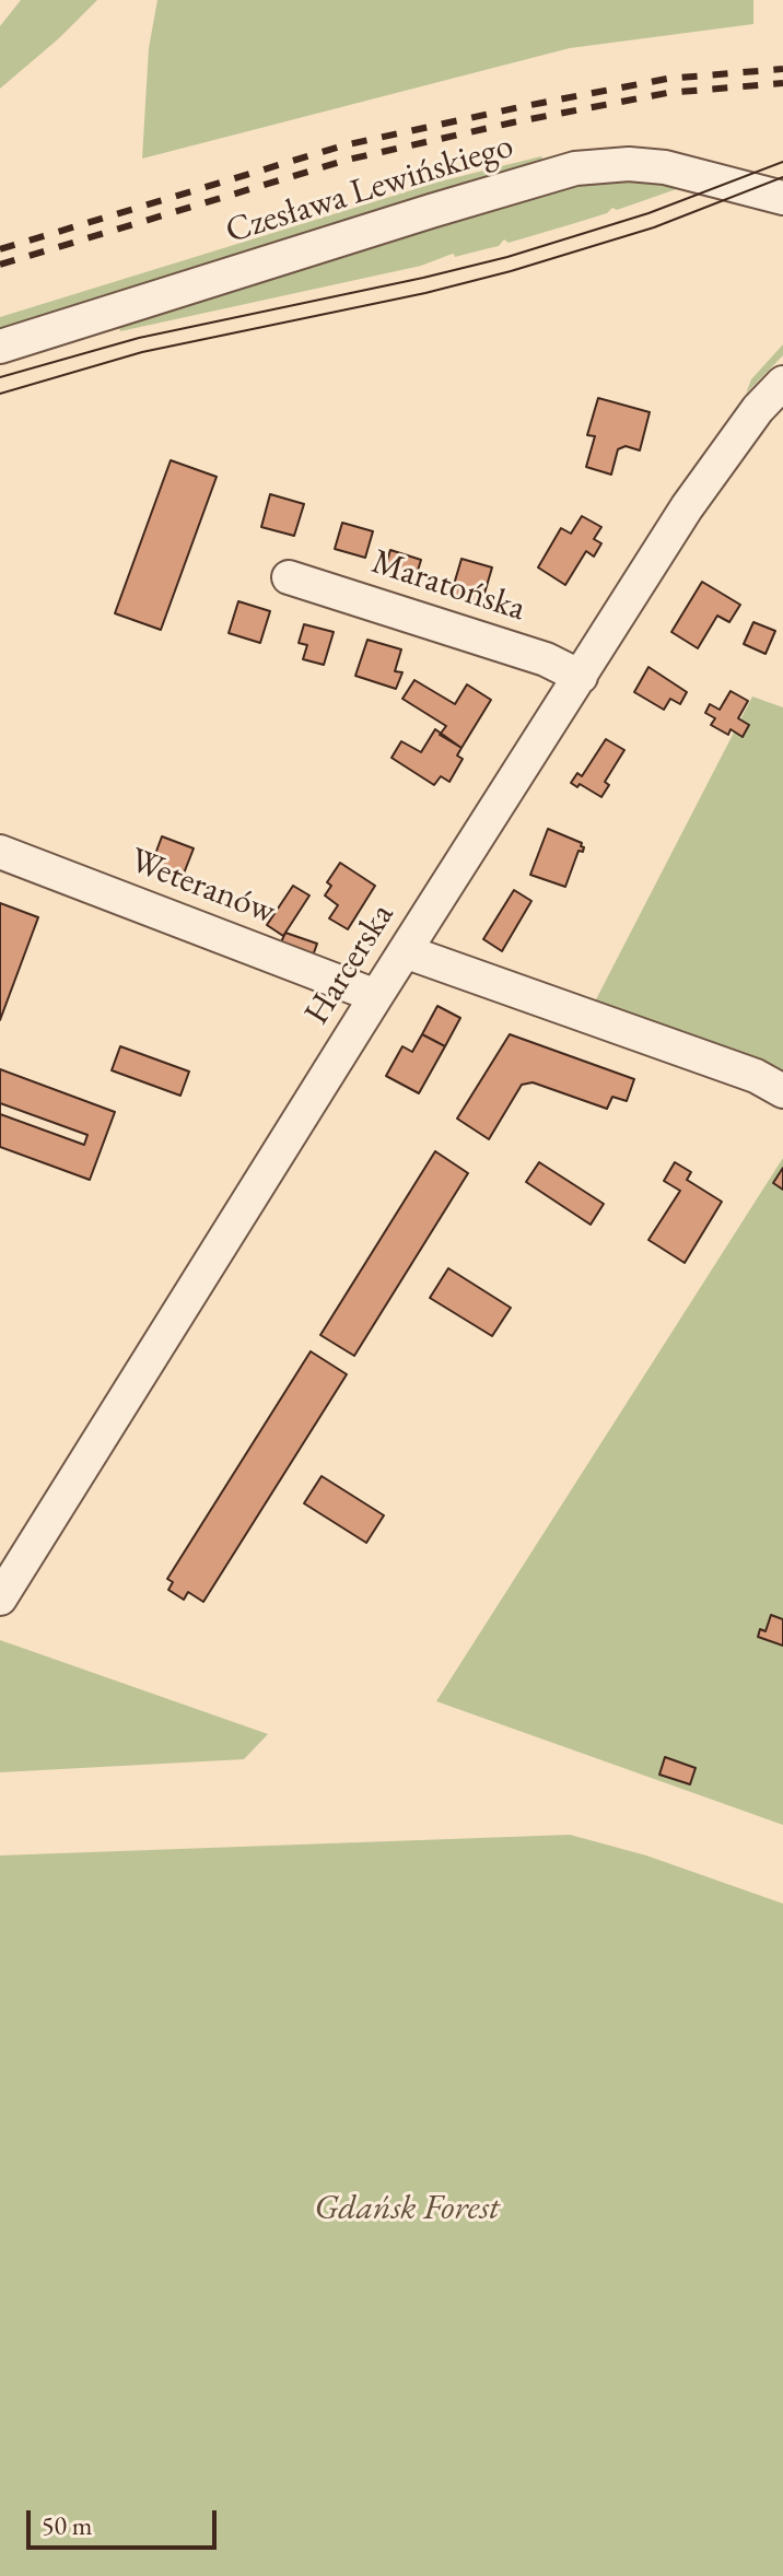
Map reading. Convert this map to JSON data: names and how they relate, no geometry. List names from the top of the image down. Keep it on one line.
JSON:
{"streets":{"street":["Czesława Lewińskiego","Maratońska","Weteranów","Harcerska"]},"crossings":[["Maratońska","Harcerska"],["Weteranów","Harcerska"]],"parks":["Gdańsk Forest"],"scale_bar":"50 m"}
